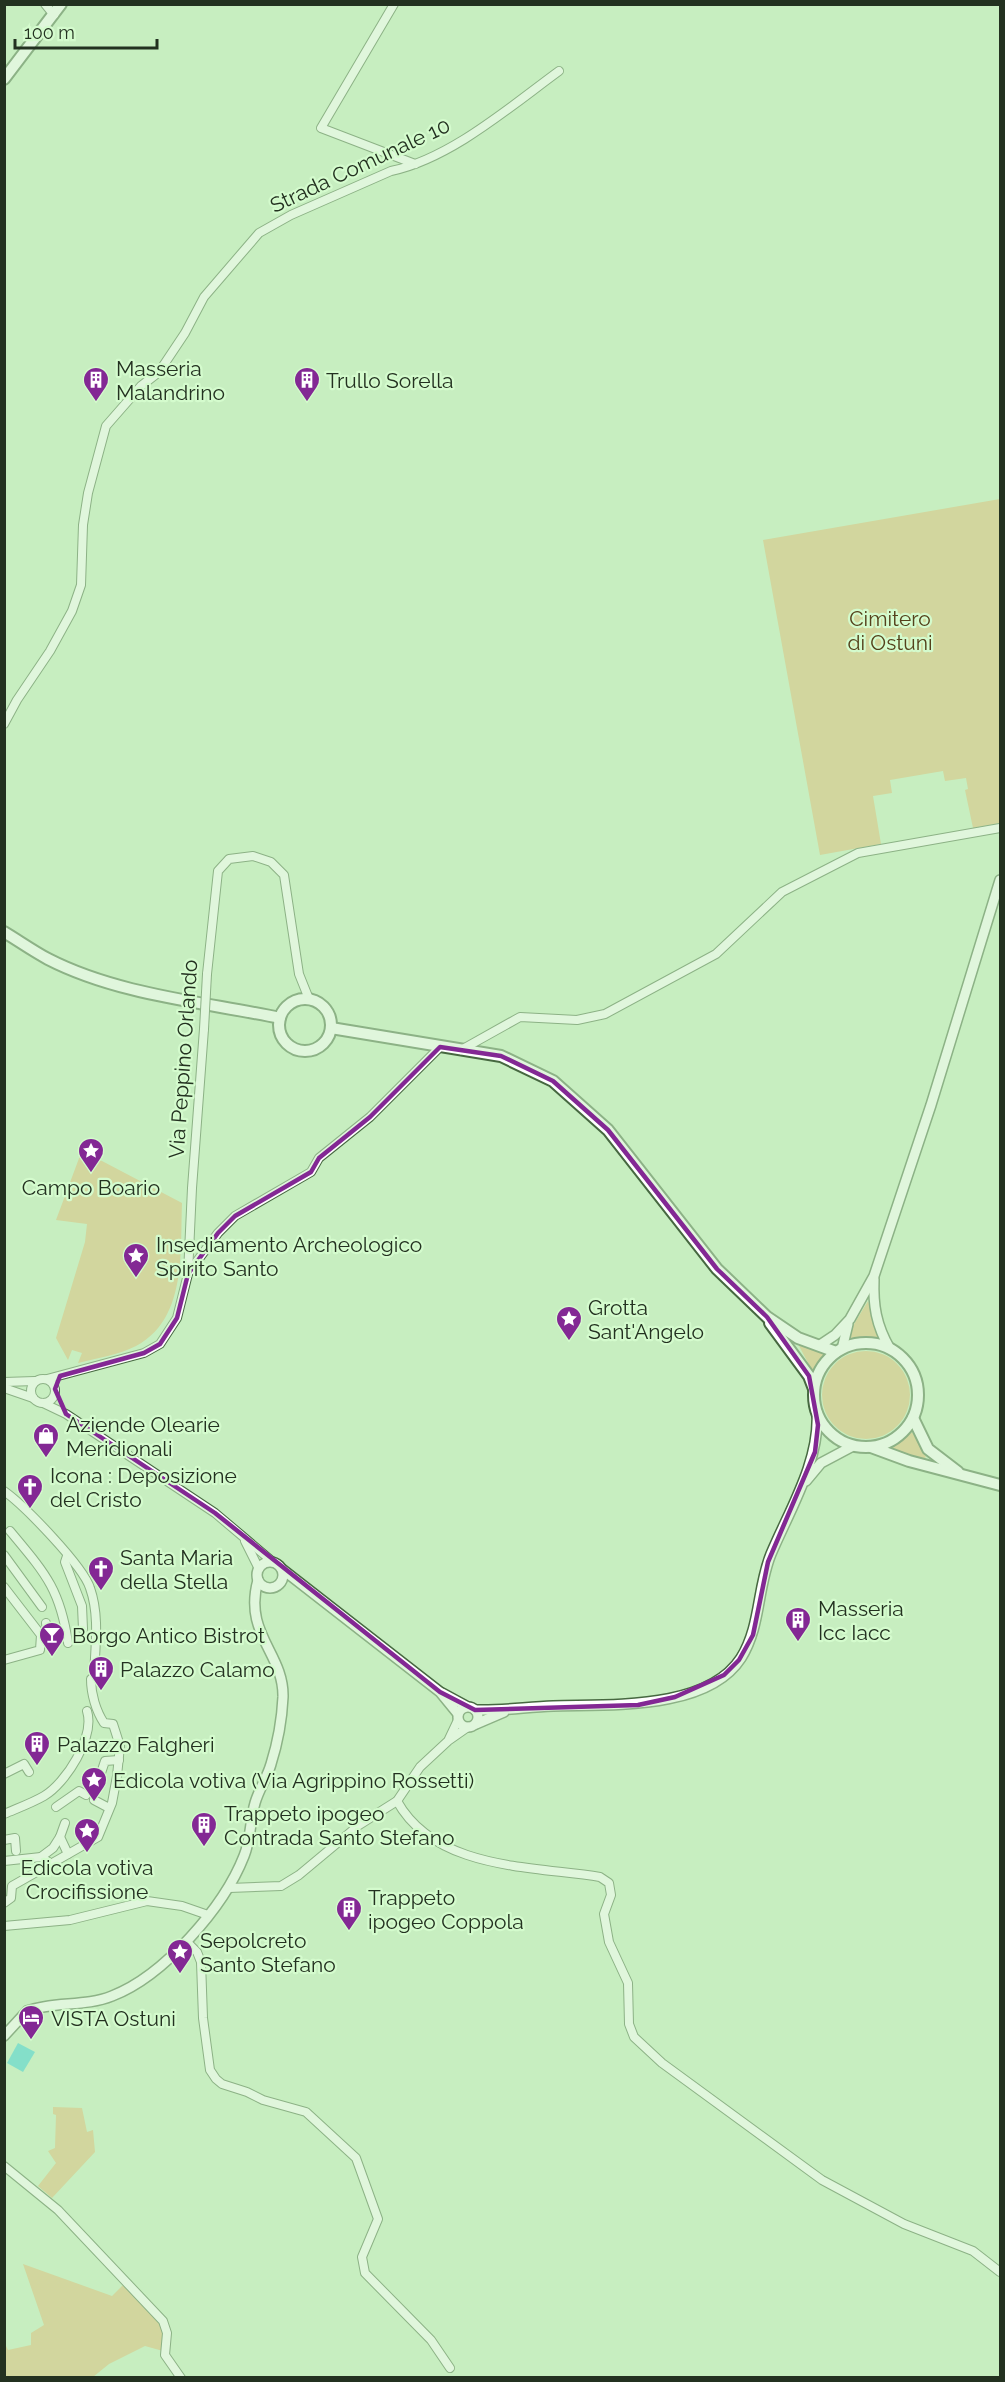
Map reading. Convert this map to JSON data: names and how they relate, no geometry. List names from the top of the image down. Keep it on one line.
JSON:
{"streets":{"street":["Strada Comunale 10","Via Peppino Orlando"]},"parks":["Cimitero di Ostuni"],"places":{"building":["Masseria Malandrino","Trullo Sorella","Masseria Icc Iacc","Palazzo Calamo","Palazzo Falgheri","Trappeto ipogeo Contrada Santo Stefano","Trappeto ipogeo Coppola"],"place":["Campo Boario","Insediamento Archeologico Spirito Santo","Grotta Sant'Angelo","Edicola votiva (Via Agrippino Rossetti)","Edicola votiva Crocifissione","Sepolcreto Santo Stefano"],"shop":["Aziende Olearie Meridionali"],"church":["Icona : Deposizione del Cristo","Santa Maria della Stella"],"bar":["Borgo Antico Bistrot"],"hotel":["VISTA Ostuni"]},"scale_bar":"100 m"}
